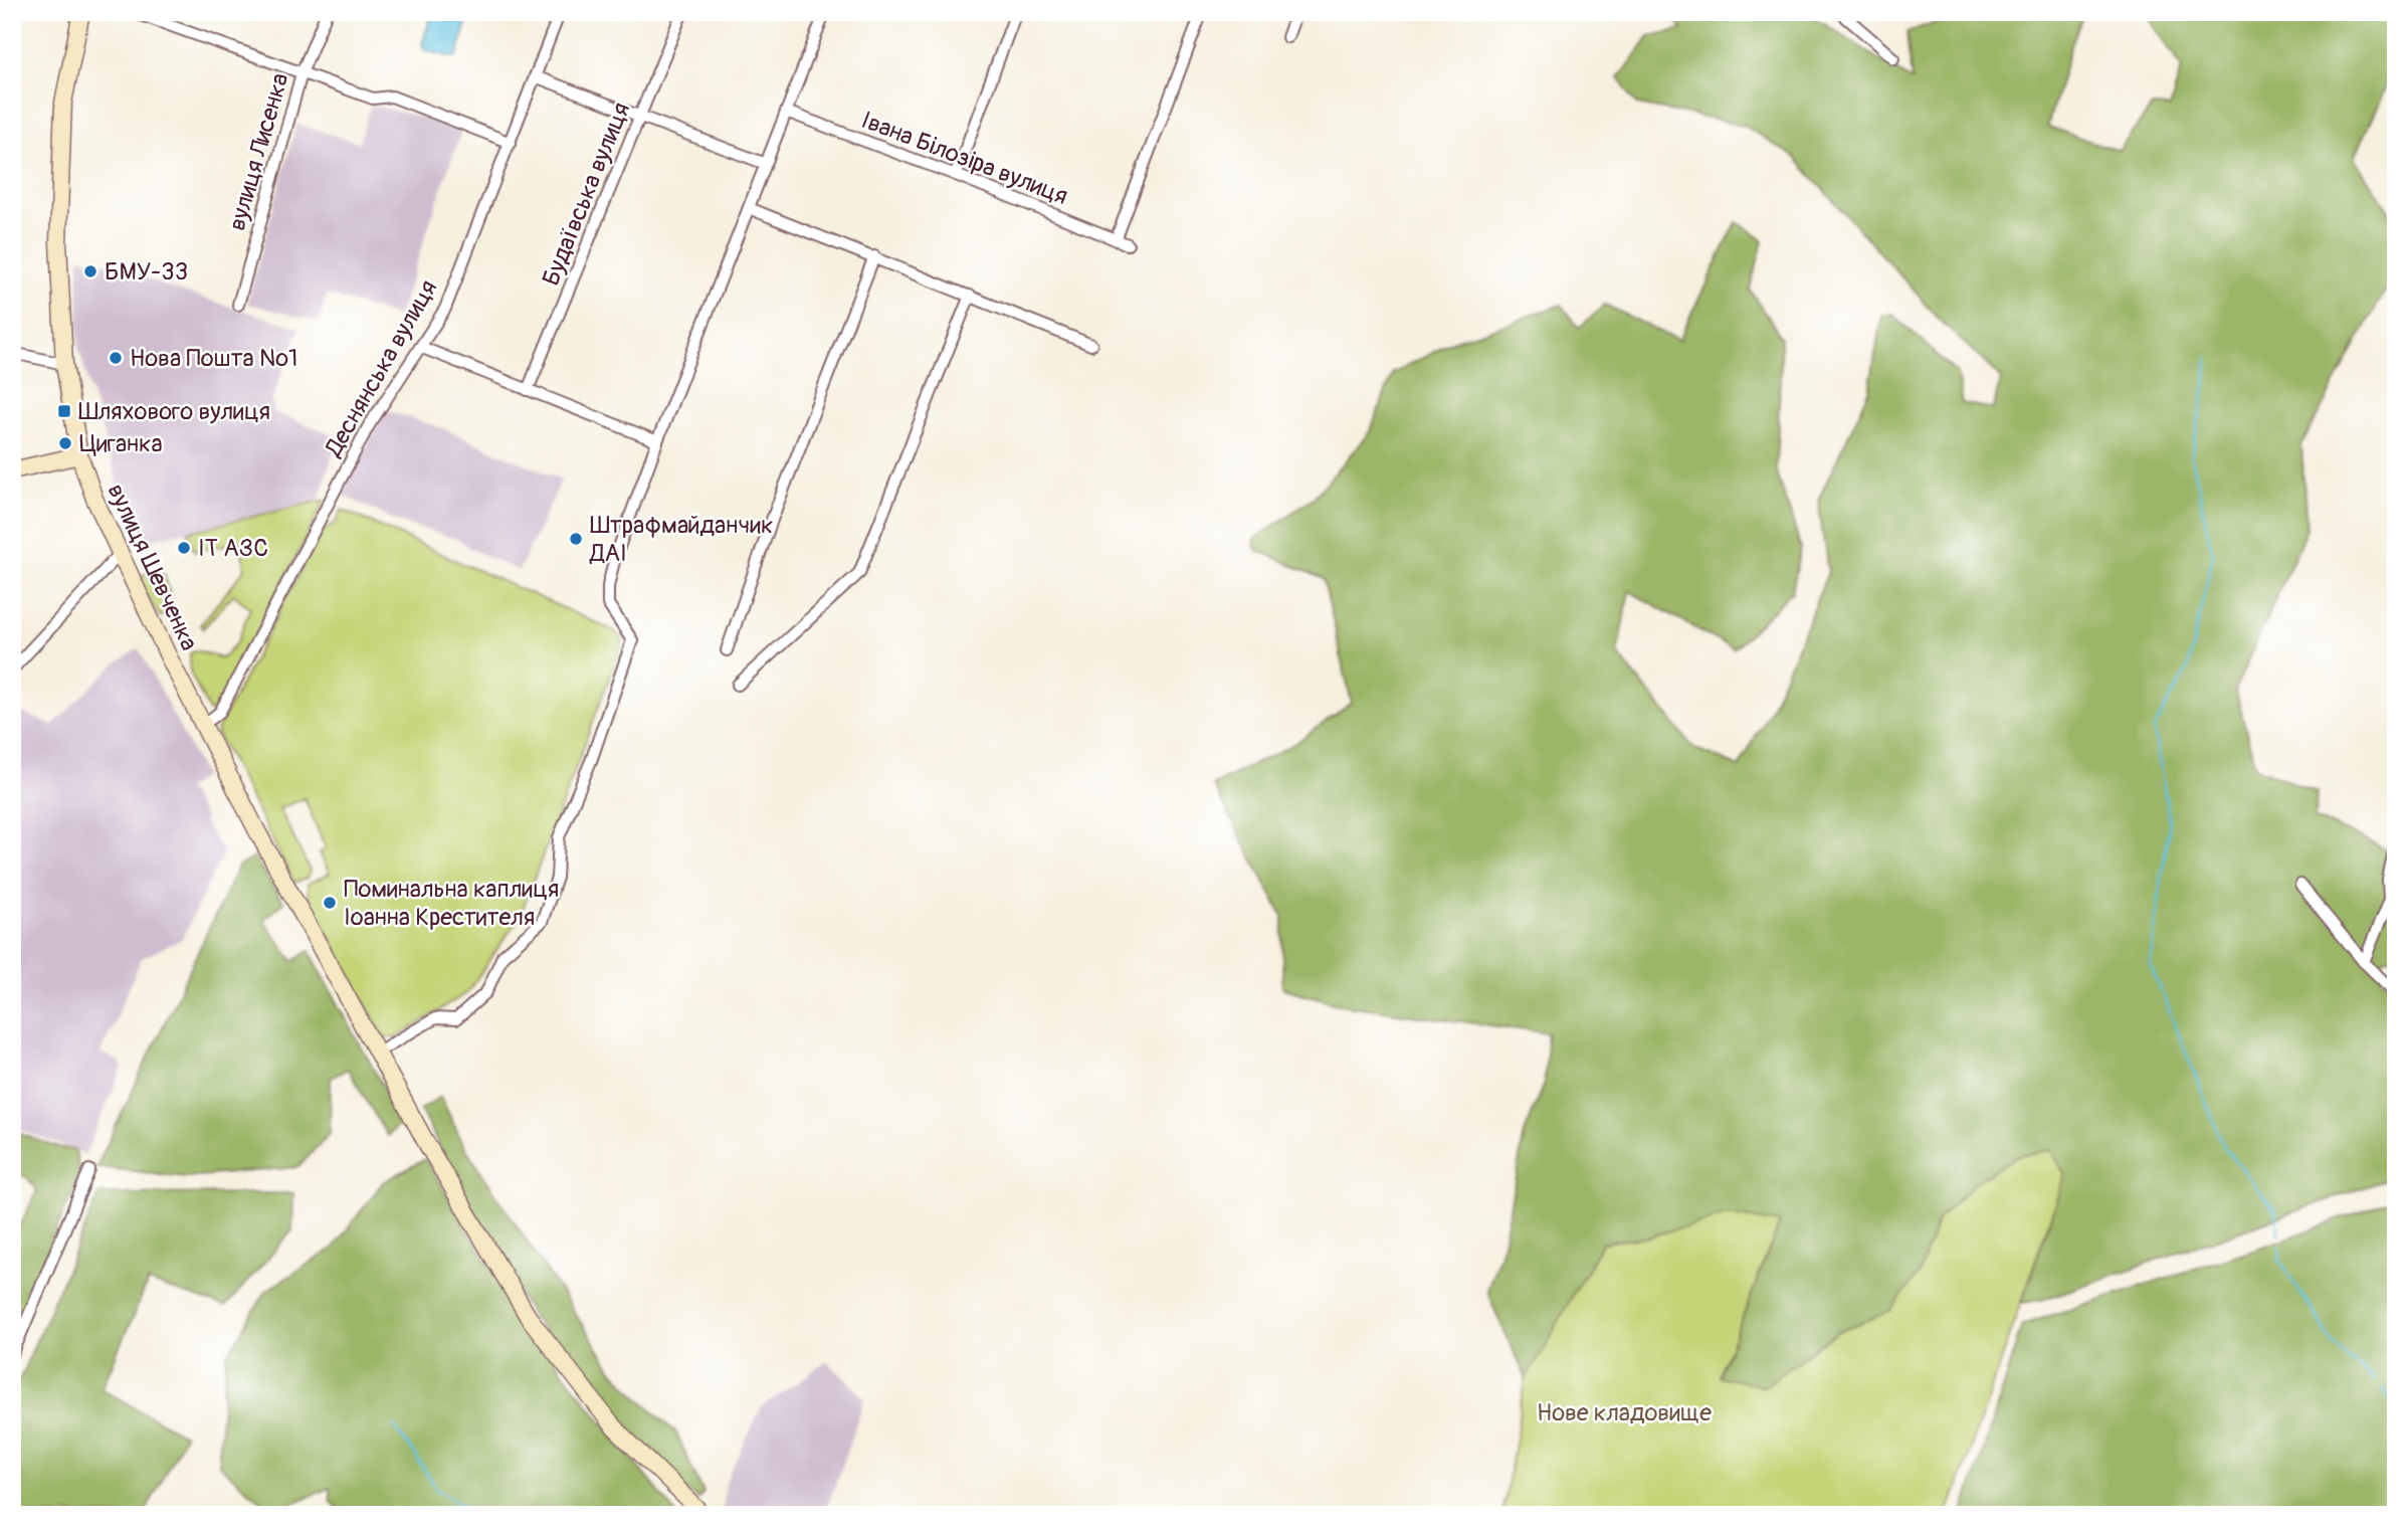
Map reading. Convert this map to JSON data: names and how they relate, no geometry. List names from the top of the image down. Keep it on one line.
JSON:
{"streets":{"street":["вулиця Лисенка","Івана Білозіра вулиця","Будаївська вулиця","Деснянська вулиця","вулиця Шевченка"]},"crossings":[["Деснянська вулиця","вулиця Шевченка"]],"parks":["Нове кладовище"],"places":{"other":["БМУ-33","Нова Пошта №1","Циганка","Штрафмайданчик ДАІ","ІТ АЗС","Поминальна каплиця Іоанна Крестителя"],"transit":["Шляхового вулиця"]}}
